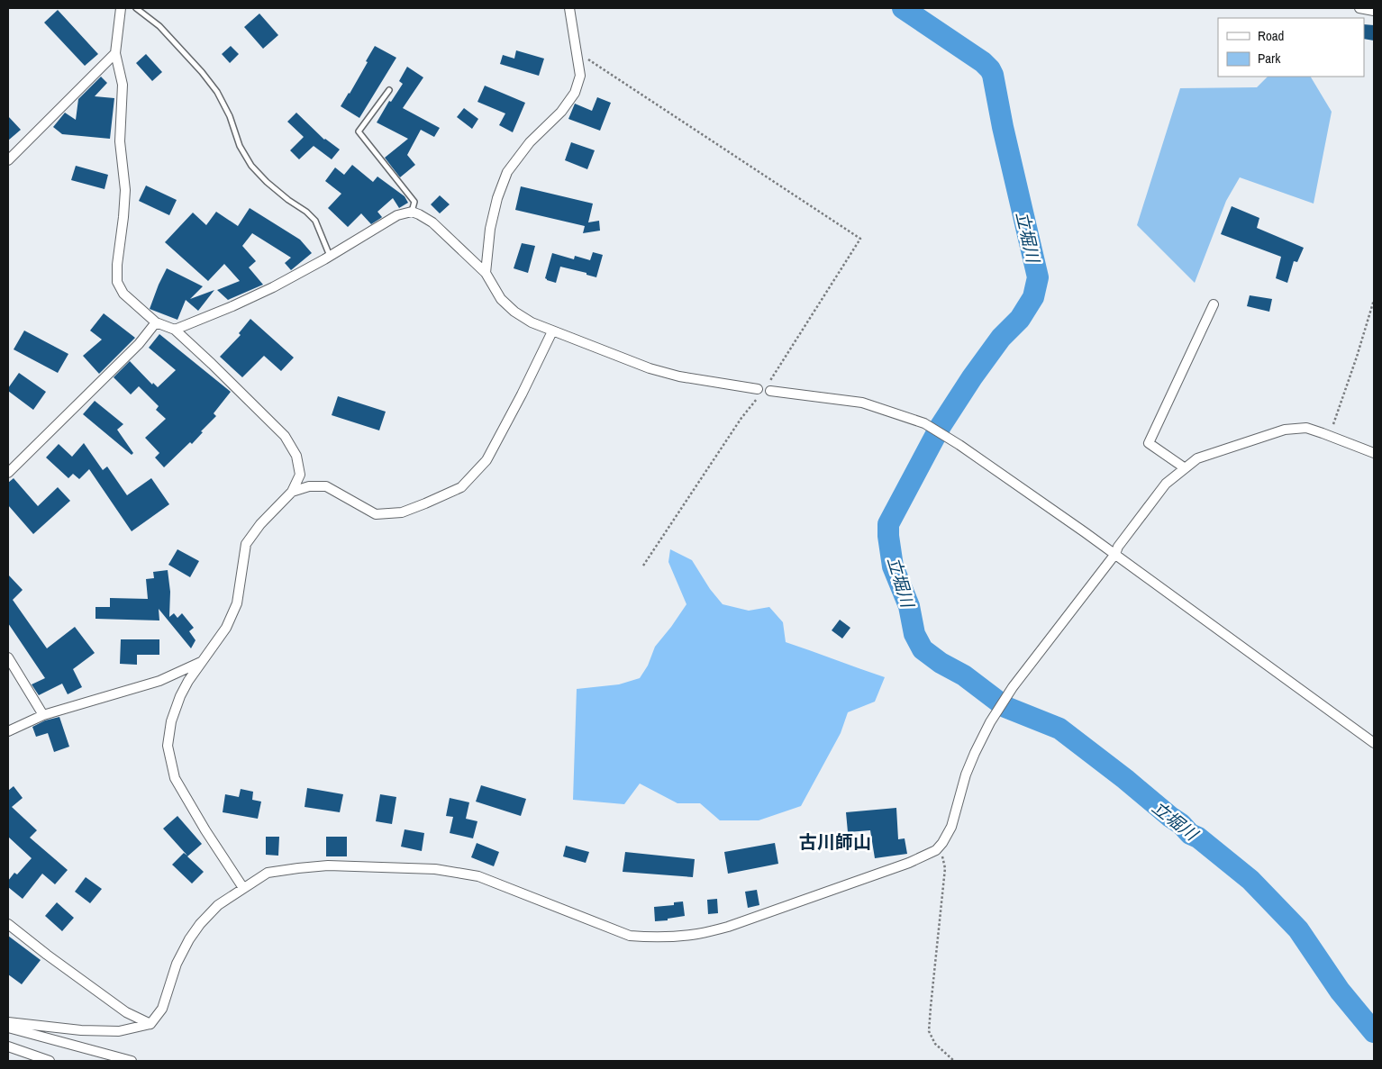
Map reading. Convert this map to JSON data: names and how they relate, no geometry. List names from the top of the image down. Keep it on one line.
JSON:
{"districts":["古川師山"],"water":["立堀川"],"legend":["Road","Park"]}
